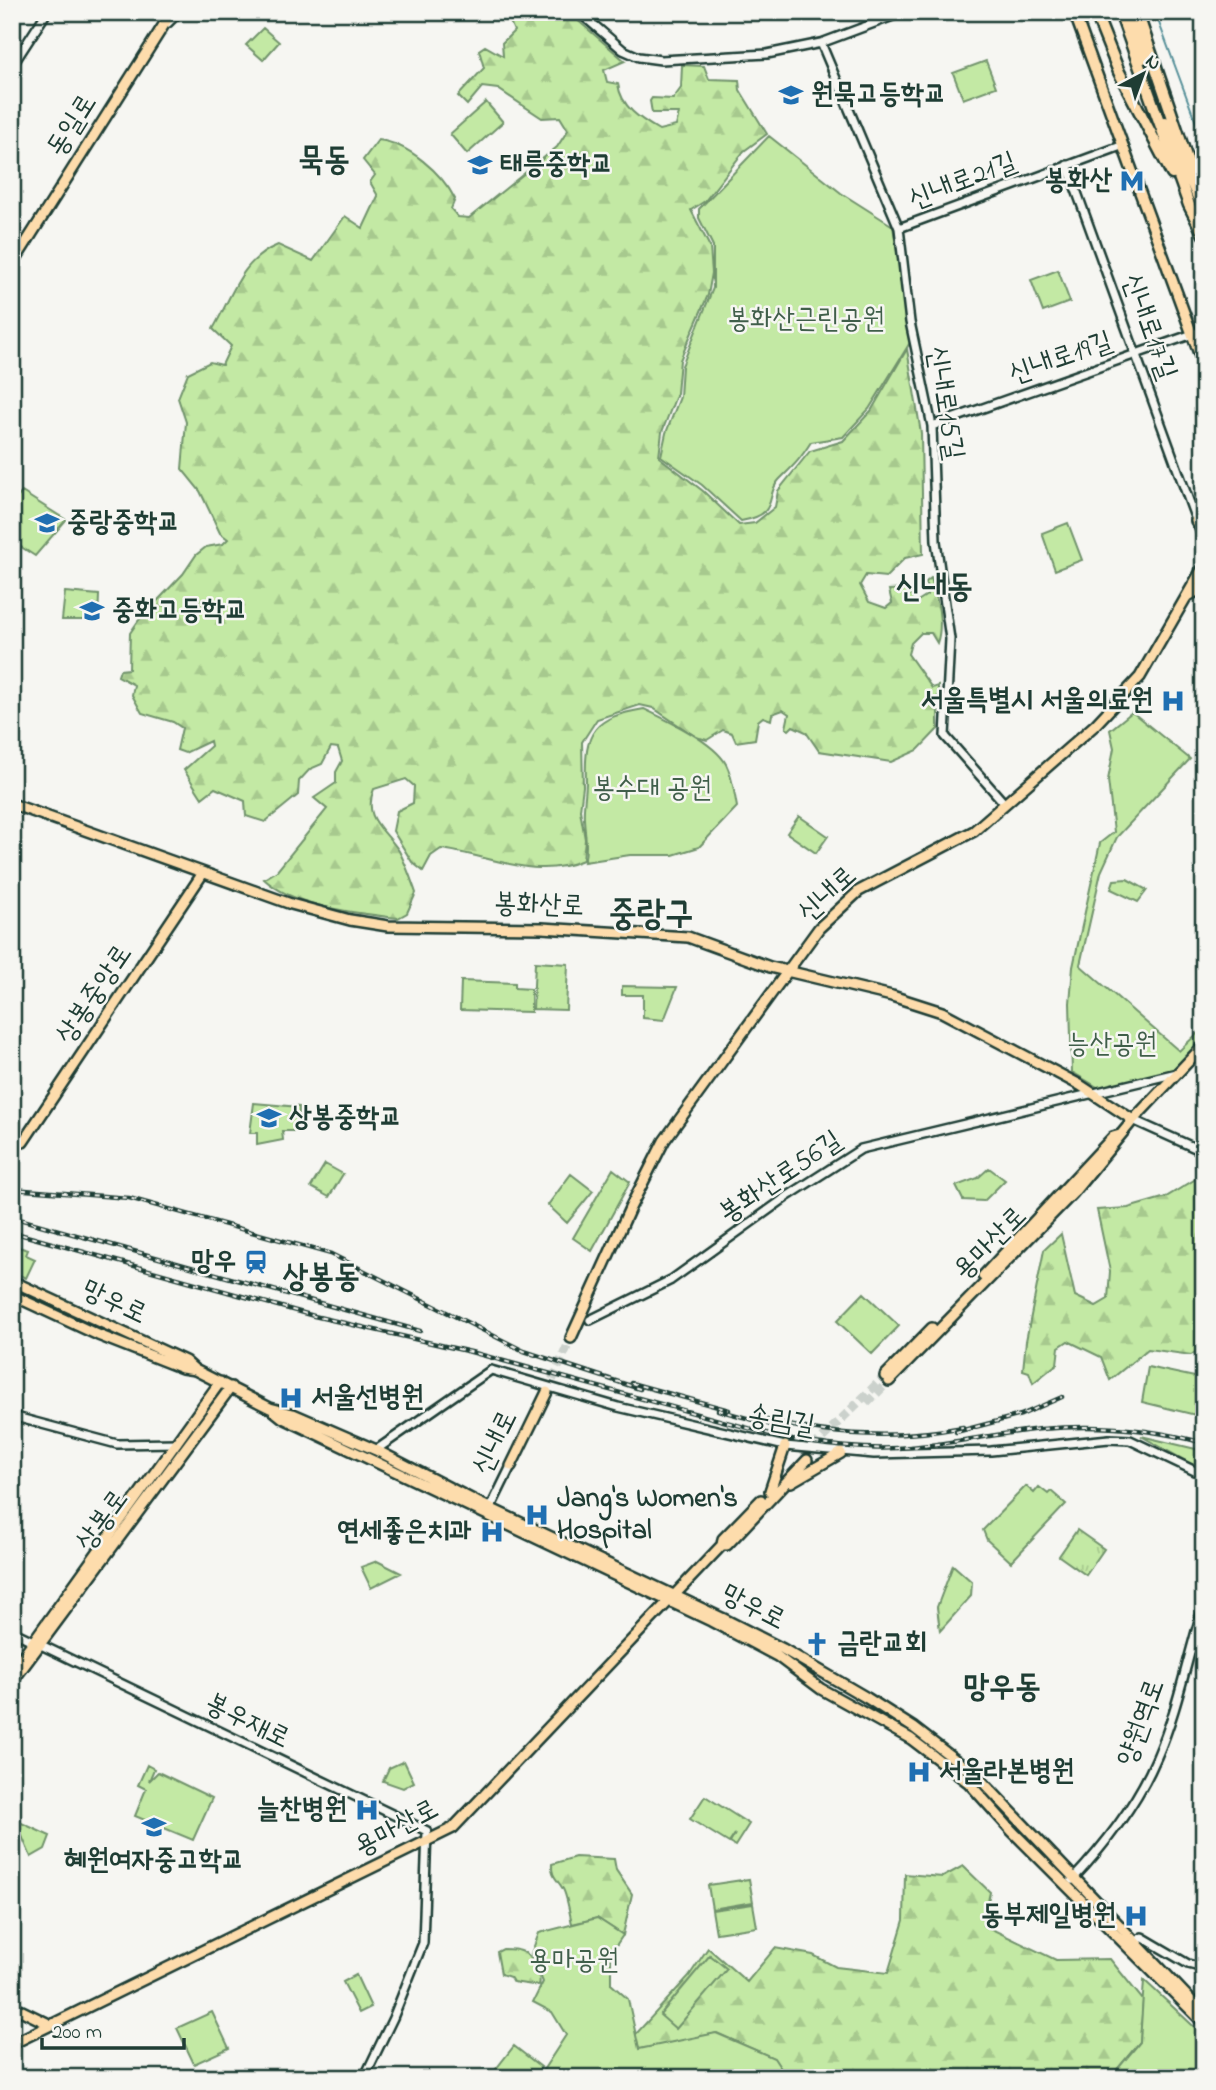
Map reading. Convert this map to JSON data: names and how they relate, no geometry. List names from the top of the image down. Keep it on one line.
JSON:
{"streets":{"main road":["동일로","신내로","봉화산로","상봉중앙로","용마산로","망우로","상봉로"],"street":["신내로21길","신내로17길","신내로19길","신내로15길","봉화산로56길","송림길","봉우재로","양원역로"]},"crossings":[["신내로21길","신내로17길"],["신내로21길","신내로15길"],["신내로17길","신내로19길"],["신내로19길","신내로15길"],["신내로15길","신내로"],["신내로","봉화산로"],["신내로","망우로"],["봉화산로","상봉중앙로"],["봉화산로","봉화산로56길"],["봉화산로","용마산로"],["봉화산로56길","용마산로"],["용마산로","망우로"],["용마산로","봉우재로"],["망우로","송림길"],["망우로","상봉로"],["망우로","양원역로"],["상봉로","봉우재로"]],"districts":["묵동","신내동","중랑구","상봉동","망우동"],"parks":["봉화산근린공원","봉수대 공원","능산공원","용마공원"],"places":{"school or university":["원묵고등학교","태릉중학교","중랑중학교","중화고등학교","상봉중학교","혜원여자중고학교"],"metro station":["봉화산"],"hospital":["서울특별시 서울의료원","서울선병원","Jang's Women's Hospital","연세좋은치과","서울라본병원","늘찬병원","동부제일병원"],"station":["망우"],"church":["금란교회"]},"scale_bar":"200 m","north":"top right"}
